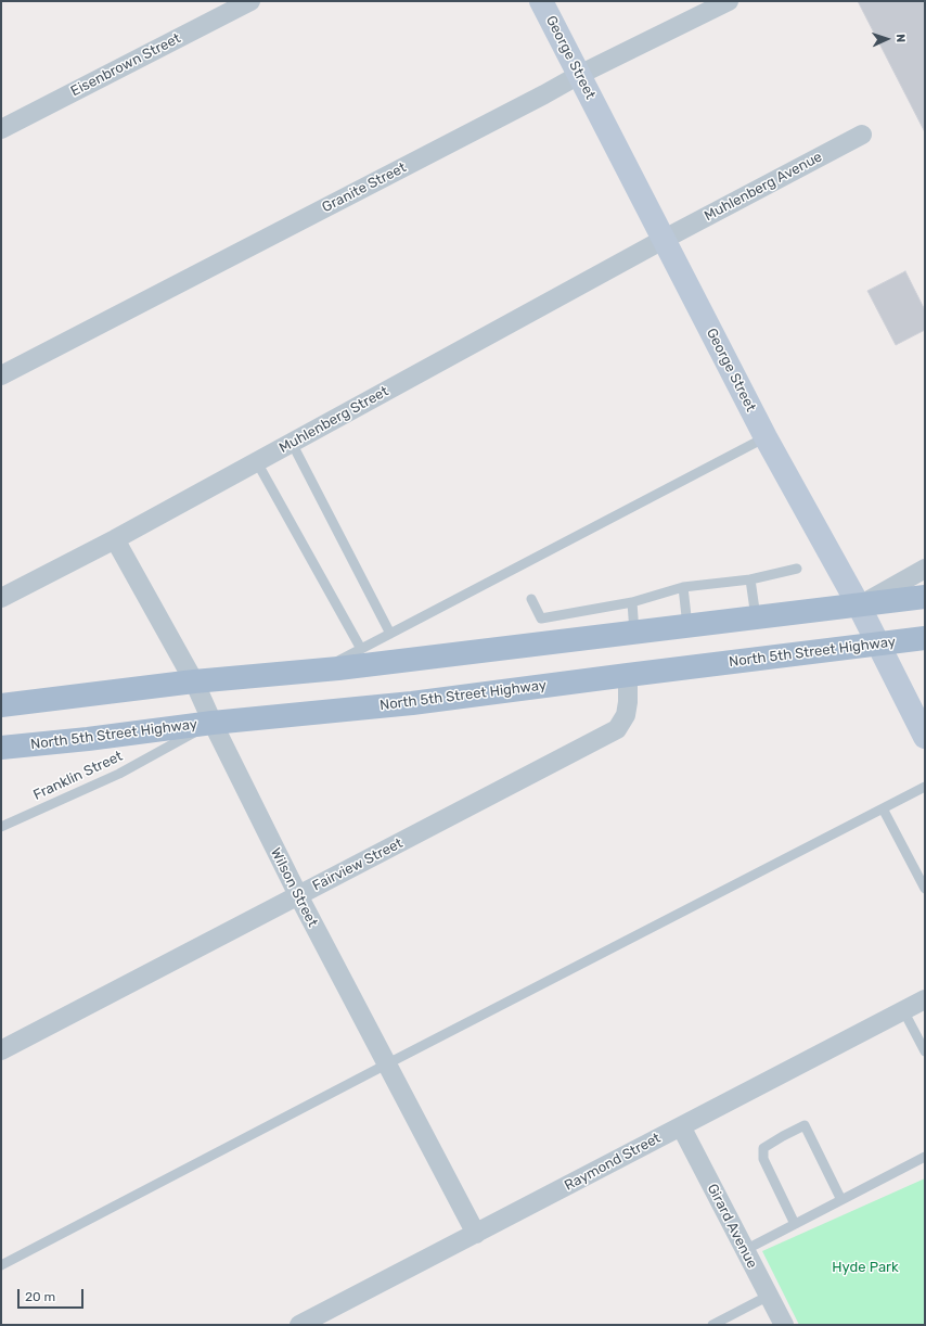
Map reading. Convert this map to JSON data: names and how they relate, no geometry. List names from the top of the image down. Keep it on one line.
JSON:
{"streets":{"main road":["North 5th Street Highway"],"street":["George Street","Eisenbrown Street","Muhlenberg Avenue","Granite Street","Muhlenberg Street","Fairview Street","Wilson Street","Raymond Street","Girard Avenue"],"lane":["Franklin Street"]},"crossings":[["George Street","Muhlenberg Avenue"],["George Street","Granite Street"],["George Street","Muhlenberg Street"],["George Street","North 5th Street Highway"],["Muhlenberg Avenue","Muhlenberg Street"],["Muhlenberg Street","Wilson Street"],["North 5th Street Highway","Franklin Street"],["North 5th Street Highway","Fairview Street"],["North 5th Street Highway","Wilson Street"],["Franklin Street","Wilson Street"],["Fairview Street","Wilson Street"],["Wilson Street","Raymond Street"],["Raymond Street","Girard Avenue"]],"parks":["Hyde Park"],"scale_bar":"20 m","north":"right"}
